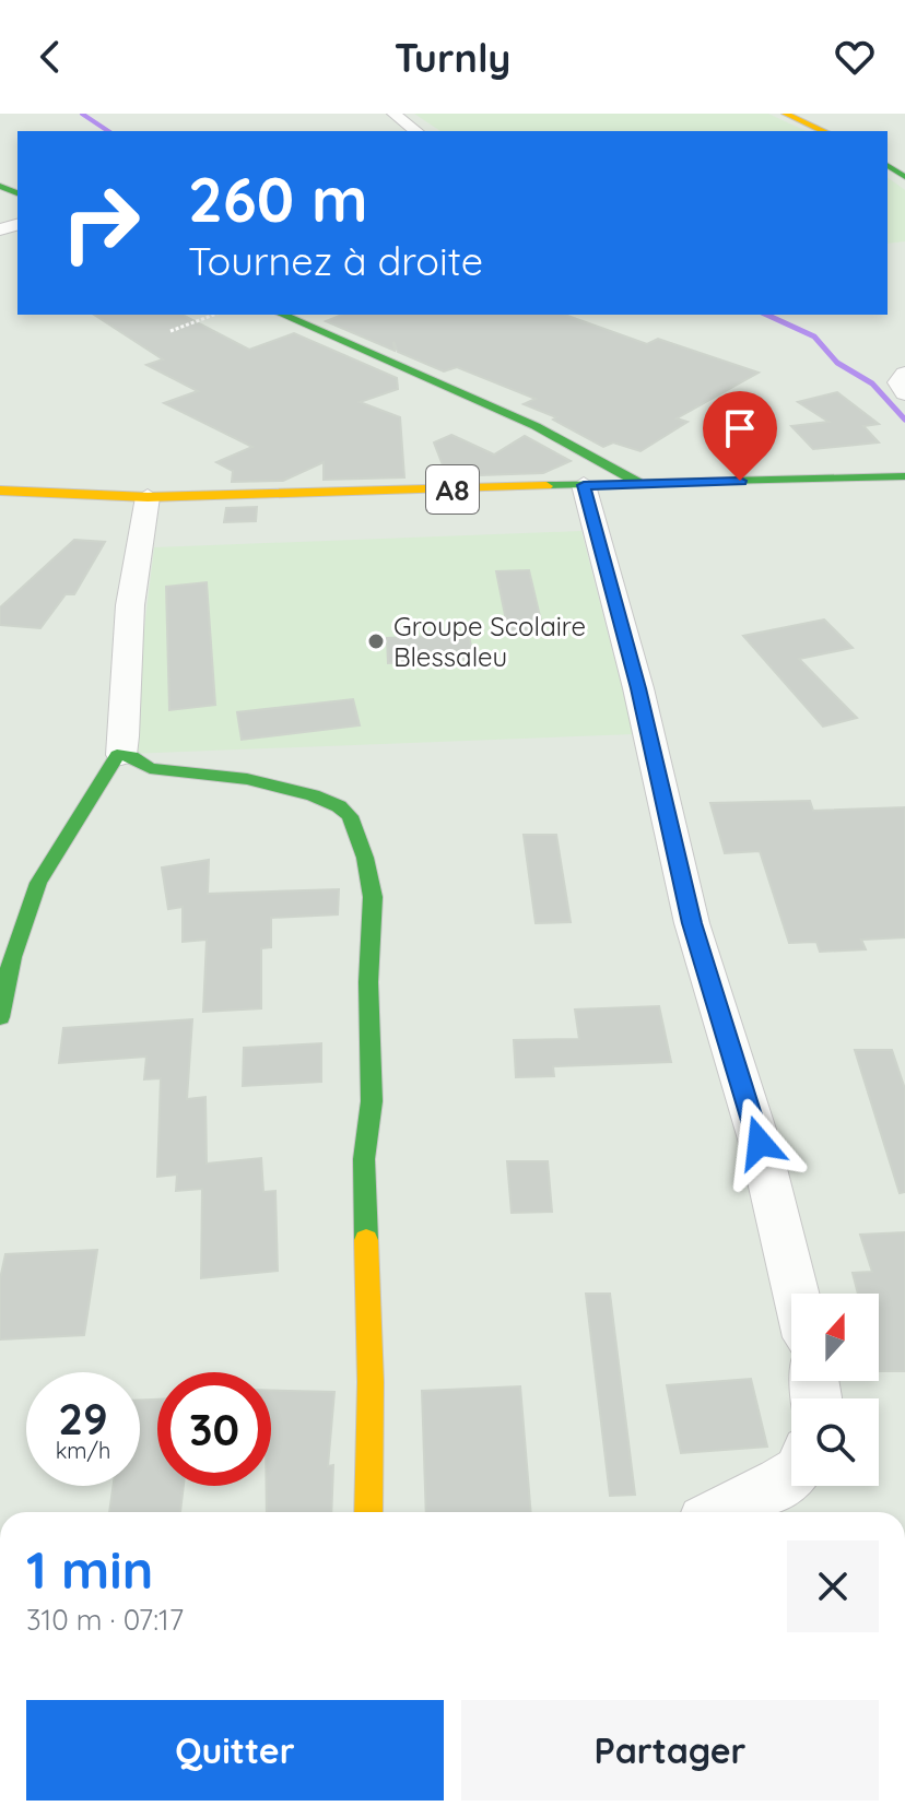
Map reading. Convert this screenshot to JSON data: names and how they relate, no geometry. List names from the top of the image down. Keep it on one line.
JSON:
{"streets":{"street":["A8"]},"places":["Groupe Scolaire Blessaleu"],"north":"top","page":{"header":"Turnly","turn":["260 m","Tournez à droite"],"speed":"29 km/h","limit":"30","heading":["1 min","310 m · 07:17"],"buttons":["Quitter","Partager"]}}
